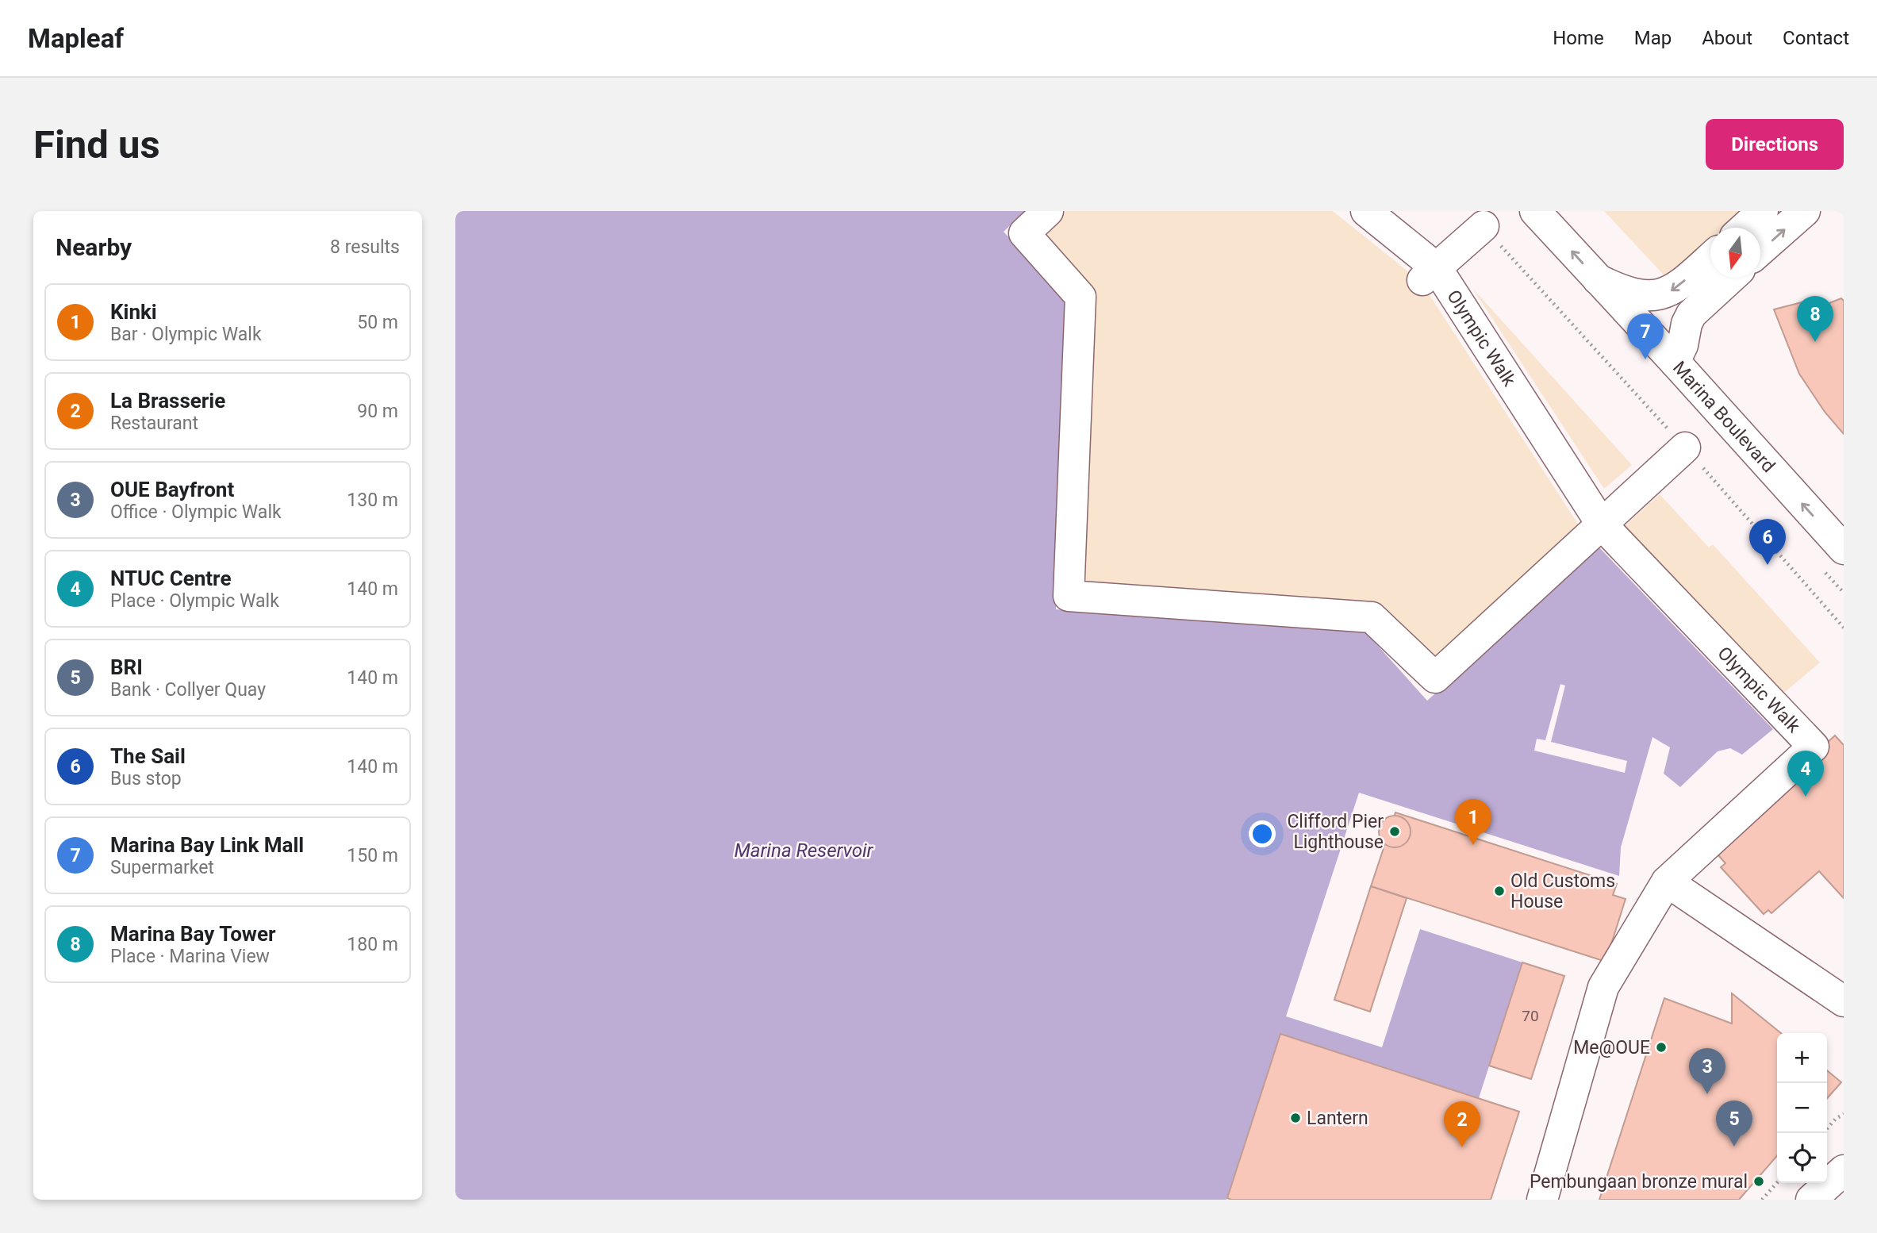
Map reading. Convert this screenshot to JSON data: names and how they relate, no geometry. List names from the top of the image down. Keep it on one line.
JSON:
{"streets":{"main road":["Olympic Walk","Marina Boulevard"]},"one_way":["Marina Boulevard"],"water":["Marina Reservoir"],"places":["Clifford Pier Lighthouse","Old Customs House","Me@OUE","Lantern","Pembungaan bronze mural"],"house_numbers":["70"],"north":"bottom","page":{"header":"Mapleaf","nav":["Home","Map","About","Contact"],"buttons":"Directions","title":"Find us","heading":["Nearby","8 results"],"list":[{"mark":"1","name":"Kinki","note":"Bar · Olympic Walk","value":"50 m"},{"mark":"2","name":"La Brasserie","note":"Restaurant","value":"90 m"},{"mark":"3","name":"OUE Bayfront","note":"Office · Olympic Walk","value":"130 m"},{"mark":"4","name":"NTUC Centre","note":"Place · Olympic Walk","value":"140 m"},{"mark":"5","name":"BRI","note":"Bank · Collyer Quay","value":"140 m"},{"mark":"6","name":"The Sail","note":"Bus stop","value":"140 m"},{"mark":"7","name":"Marina Bay Link Mall","note":"Supermarket","value":"150 m"},{"mark":"8","name":"Marina Bay Tower","note":"Place · Marina View","value":"180 m"}],"pins":["8","7","6","4","1","3","5","2"],"map_buttons":["+","−"]}}
